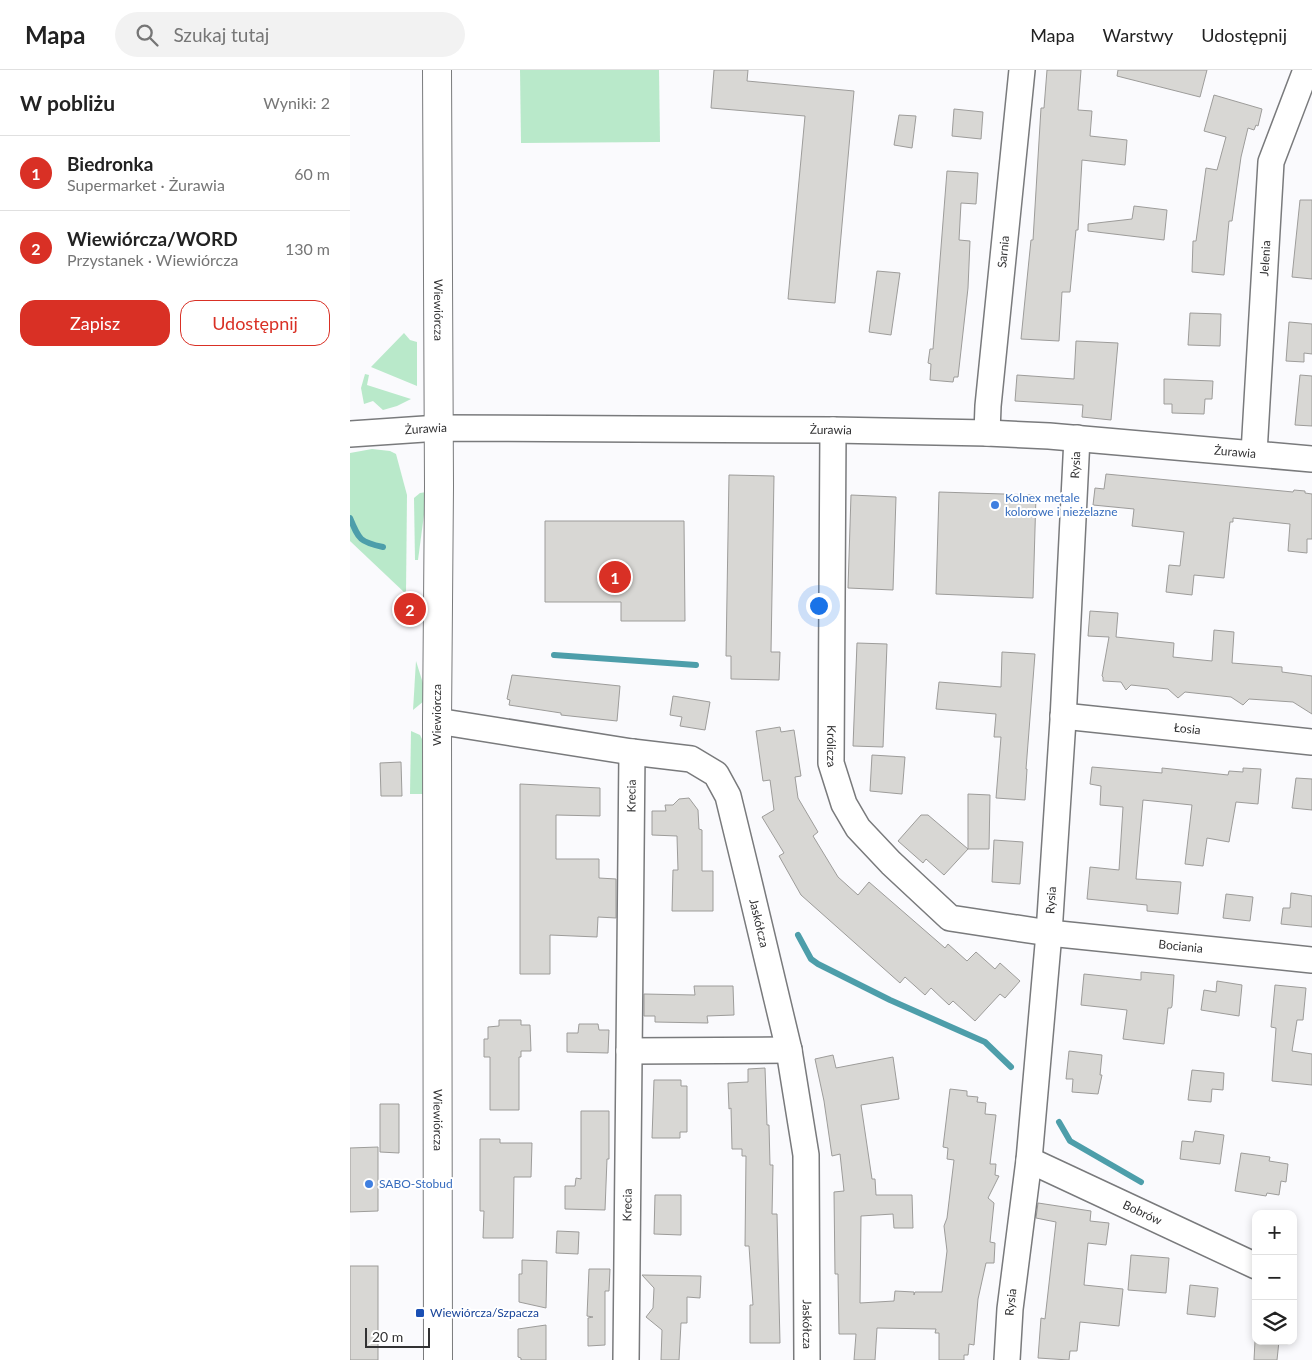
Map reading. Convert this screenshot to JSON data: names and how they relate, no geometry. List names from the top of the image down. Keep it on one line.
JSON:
{"streets":{"street":["Sarnia","Jelenia","Wiewiórcza","Żurawia","Rysia","Łosia","Królicza","Krecia","Jaskółcza","Bociania","Bobrów"]},"crossings":[["Sarnia","Żurawia"],["Jelenia","Żurawia"],["Wiewiórcza","Żurawia"],["Wiewiórcza","Jaskółcza"],["Żurawia","Rysia"],["Żurawia","Królicza"],["Rysia","Łosia"],["Rysia","Królicza"],["Rysia","Bociania"],["Rysia","Bobrów"],["Królicza","Bociania"],["Krecia","Jaskółcza"]],"places":{"other":["Kolnex metale kolorowe i nieżelazne","SABO-Stobud"],"transit":["Wiewiórcza/Szpacza"]},"scale_bar":"20 m","page":{"header":"Mapa","search":"Szukaj tutaj","nav":["Mapa","Warstwy","Udostępnij"],"heading":["W pobliżu","Wyniki: 2"],"list":[{"mark":"1","name":"Biedronka","note":"Supermarket · Żurawia","value":"60 m"},{"mark":"2","name":"Wiewiórcza/WORD","note":"Przystanek · Wiewiórcza","value":"130 m"}],"buttons":["Zapisz","Udostępnij"],"pins":["1","2"],"map_buttons":["+","−"],"scale":"20 m"}}
